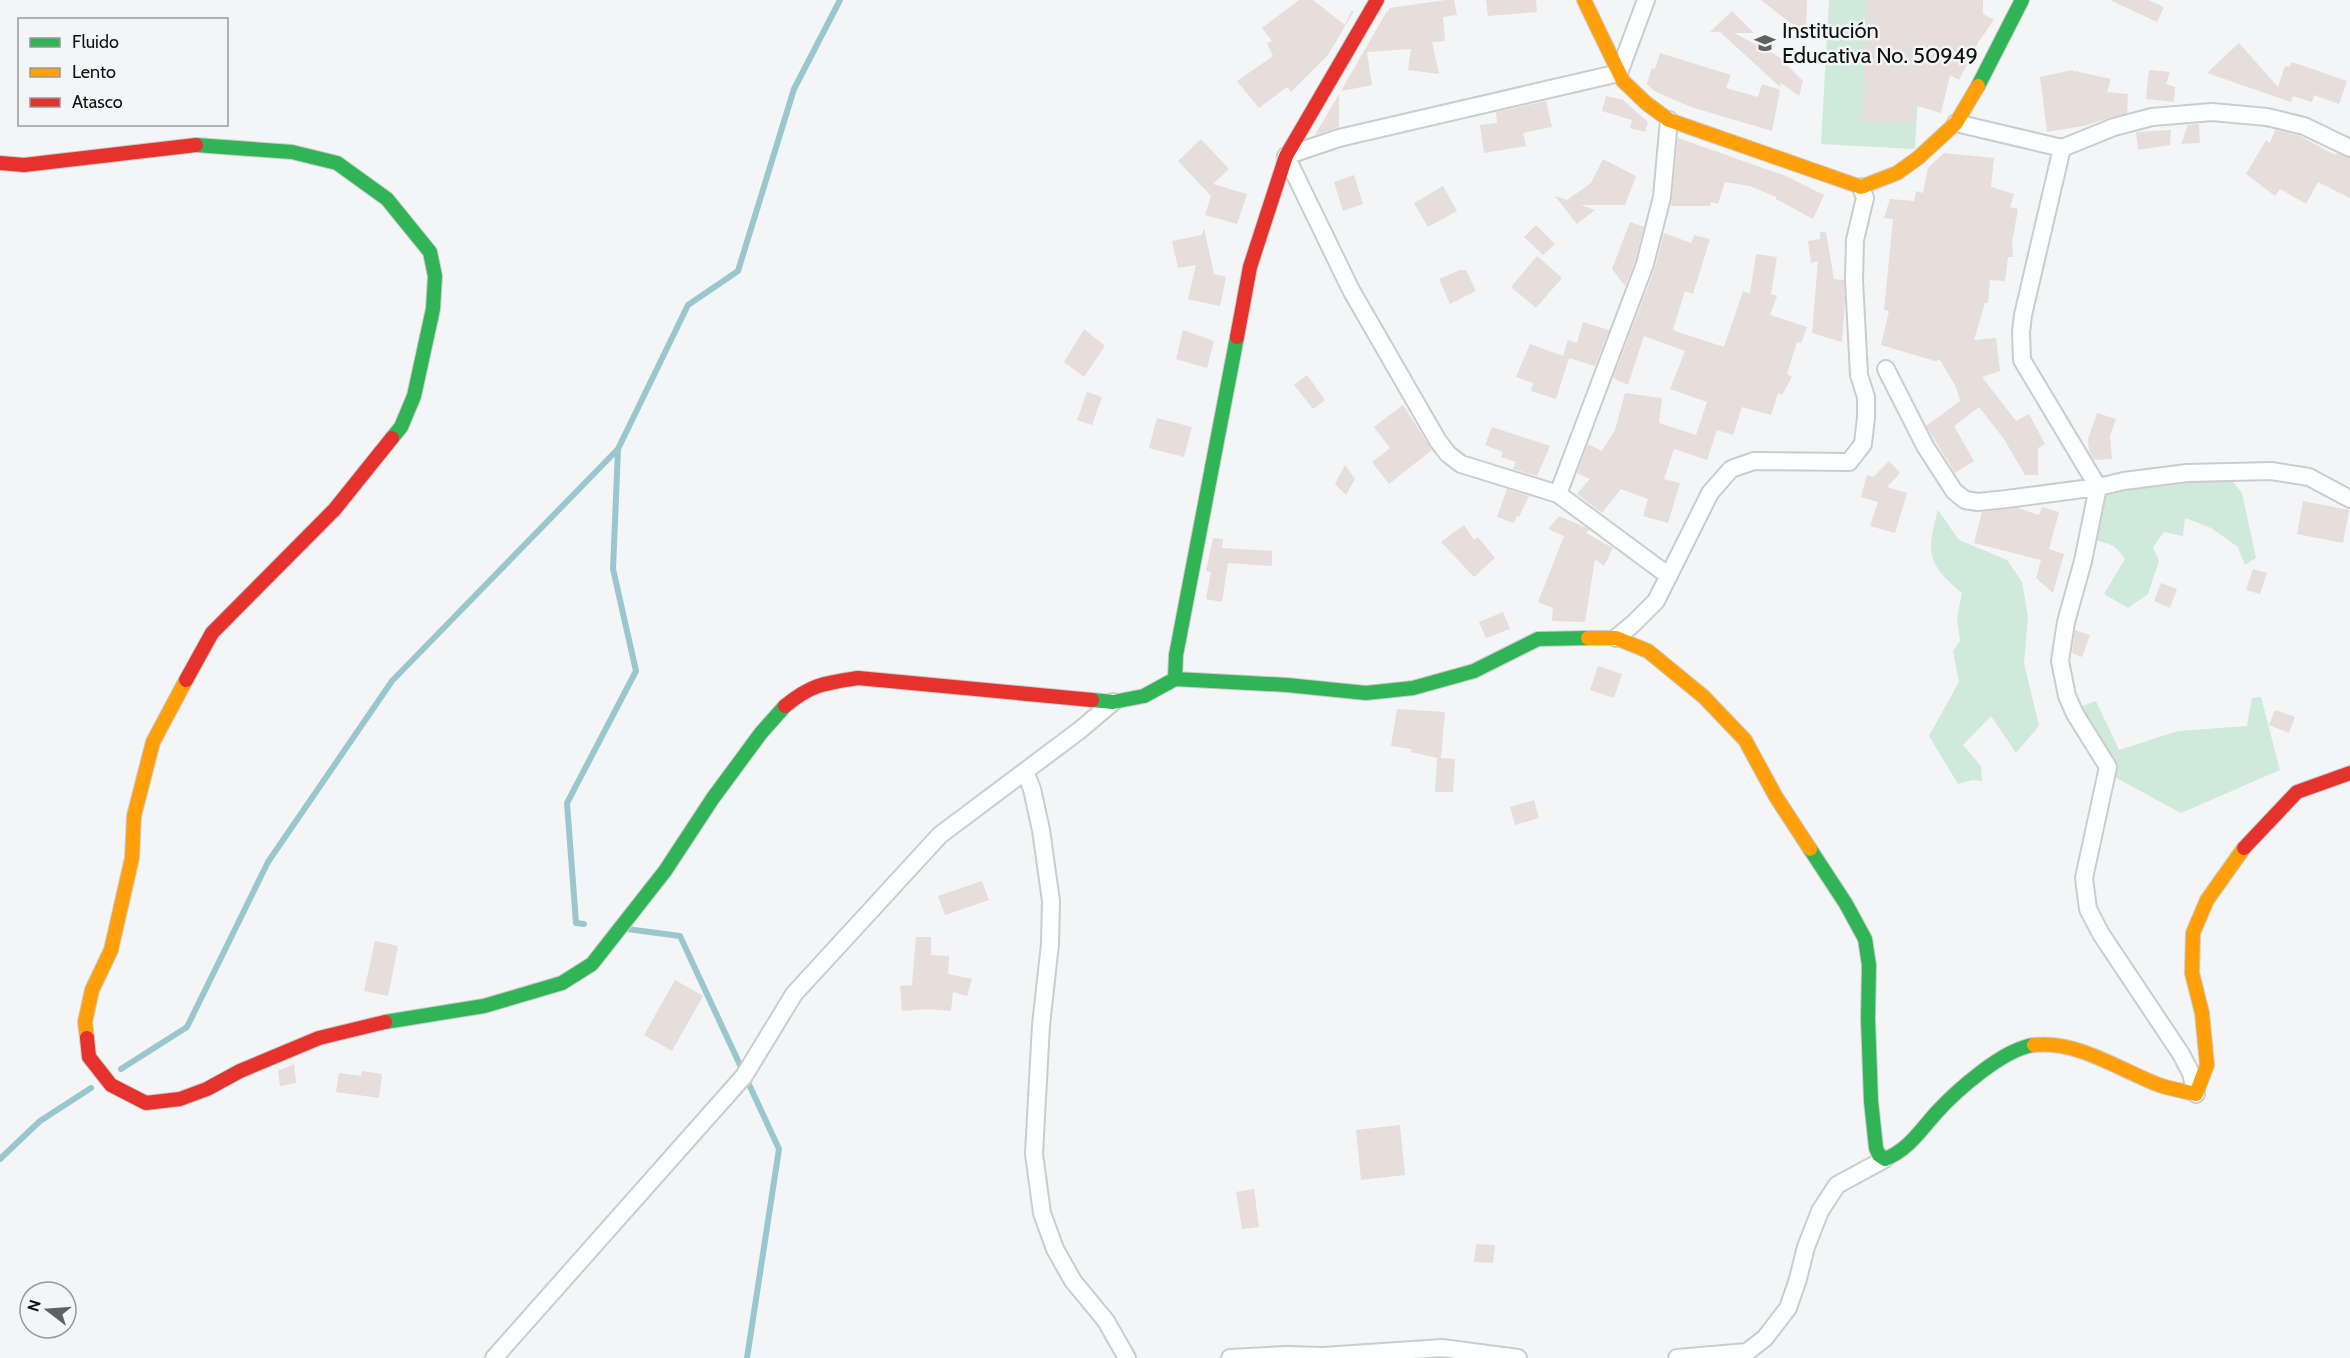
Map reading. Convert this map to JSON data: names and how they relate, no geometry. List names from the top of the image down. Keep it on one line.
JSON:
{"places":{"school or university":["Institución Educativa No. 50949"]},"legend":["Fluido","Lento","Atasco"],"north":"left"}
